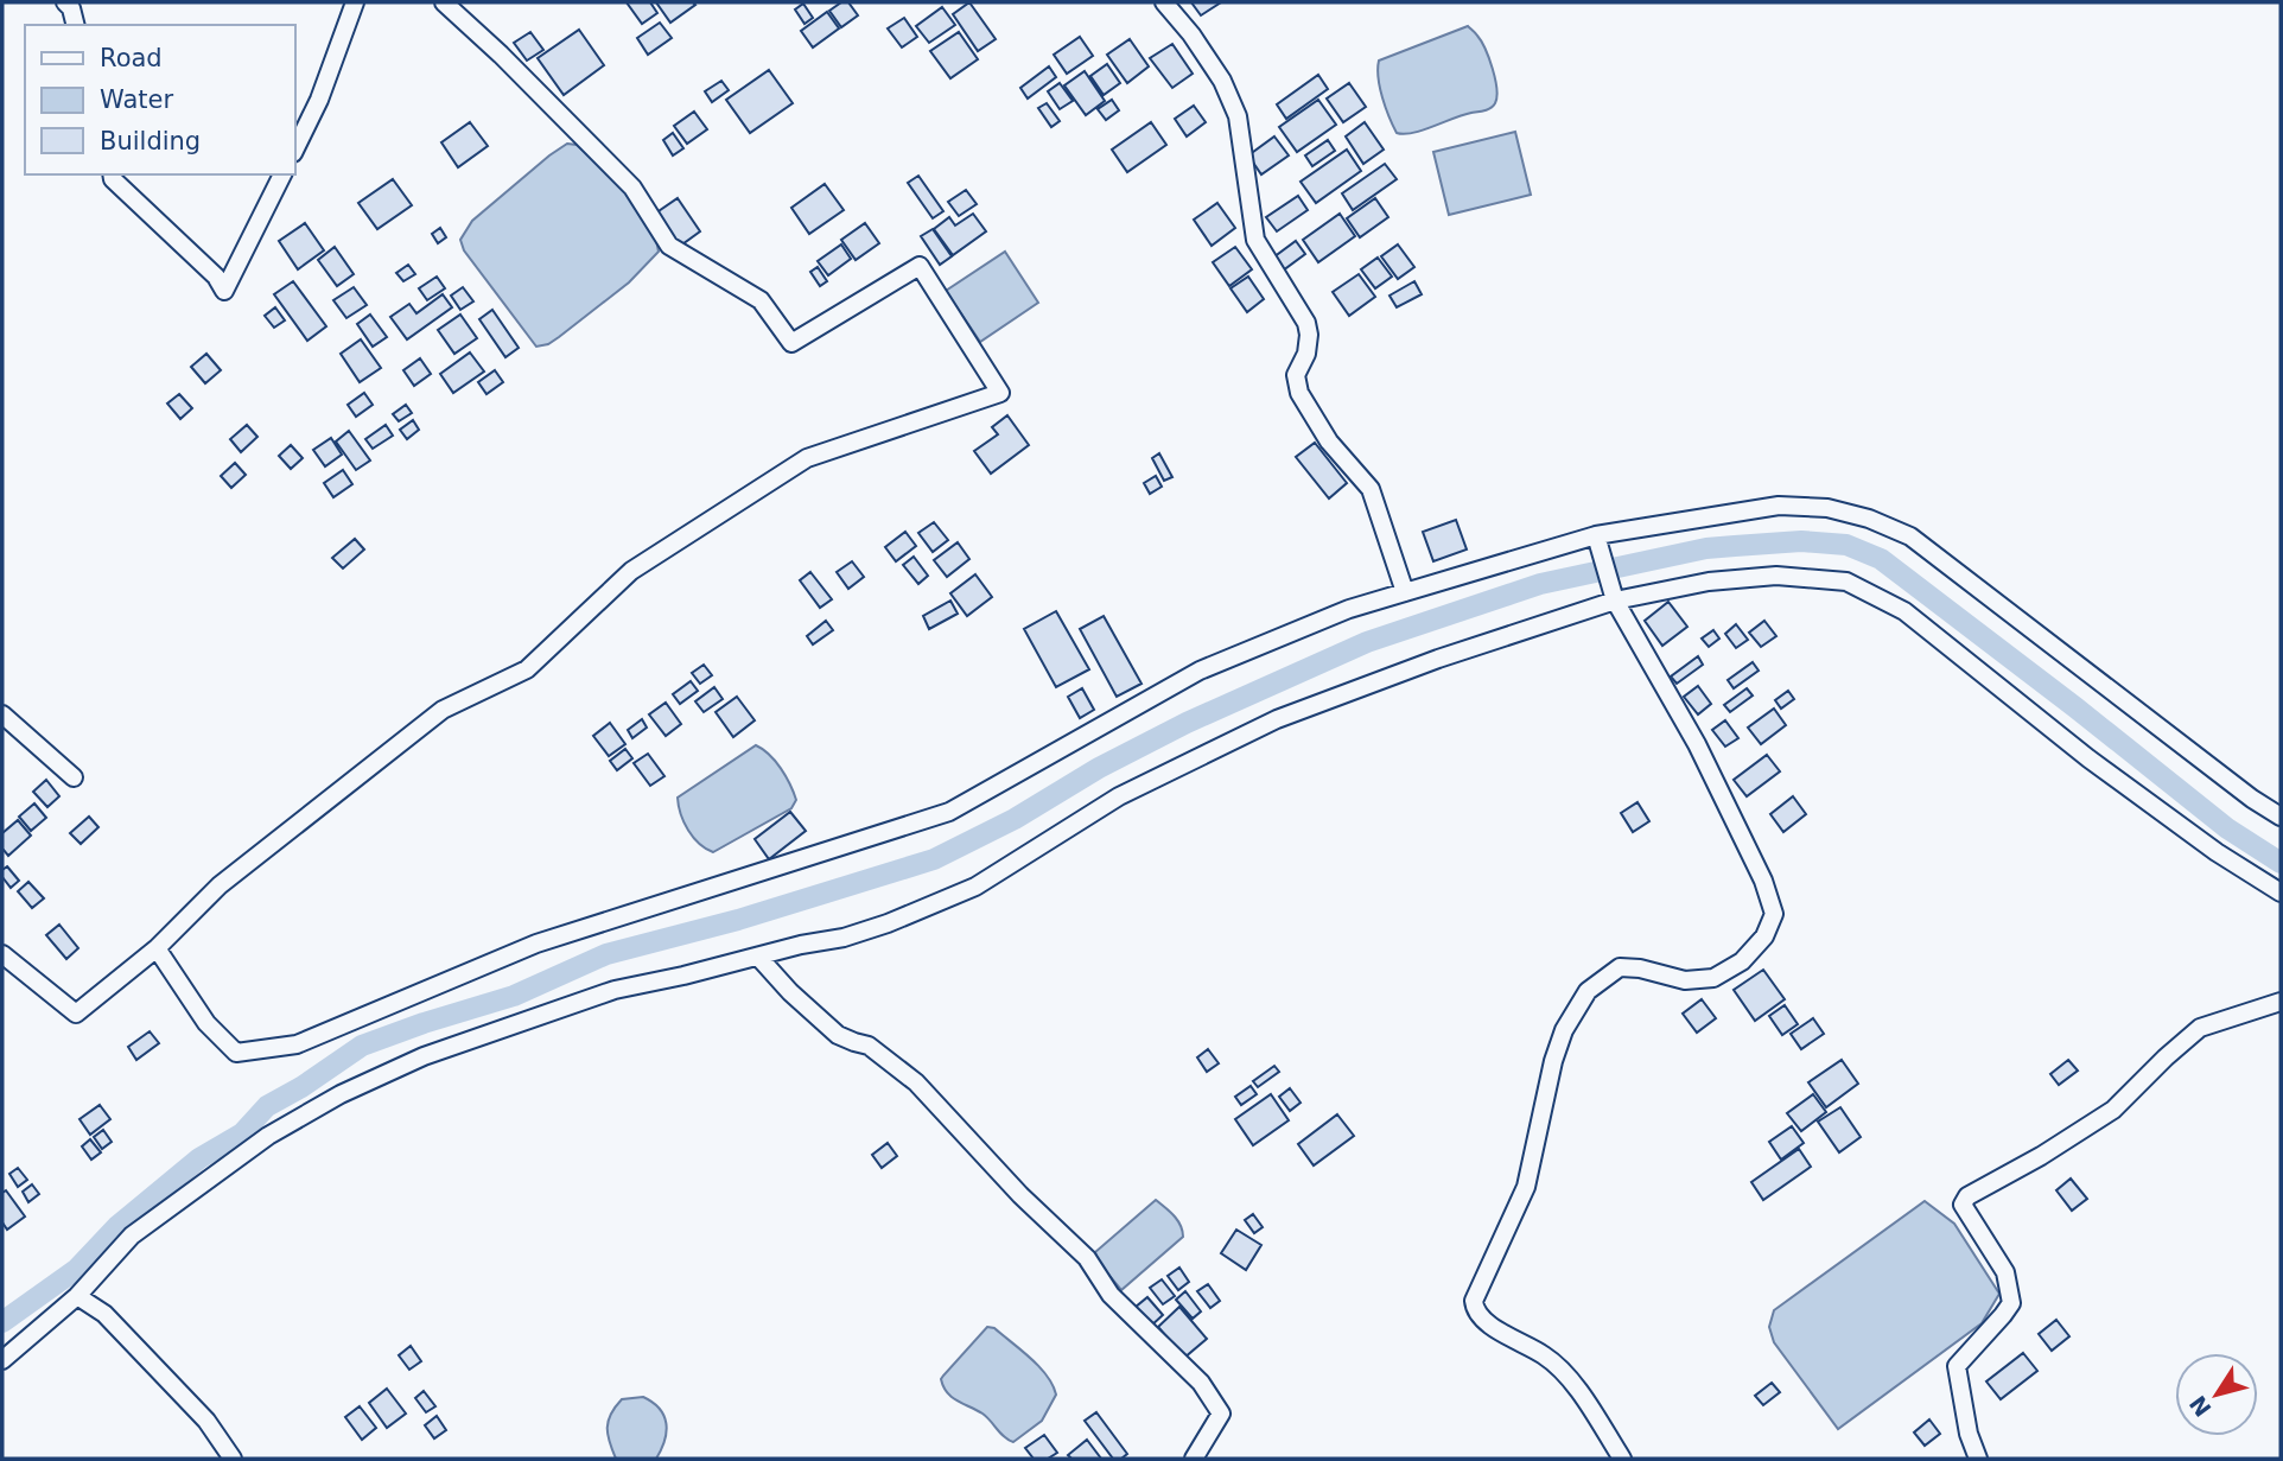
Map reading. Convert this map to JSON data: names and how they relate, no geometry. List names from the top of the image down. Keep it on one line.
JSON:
{"legend":["Road","Water","Building"],"north":"bottom left"}
